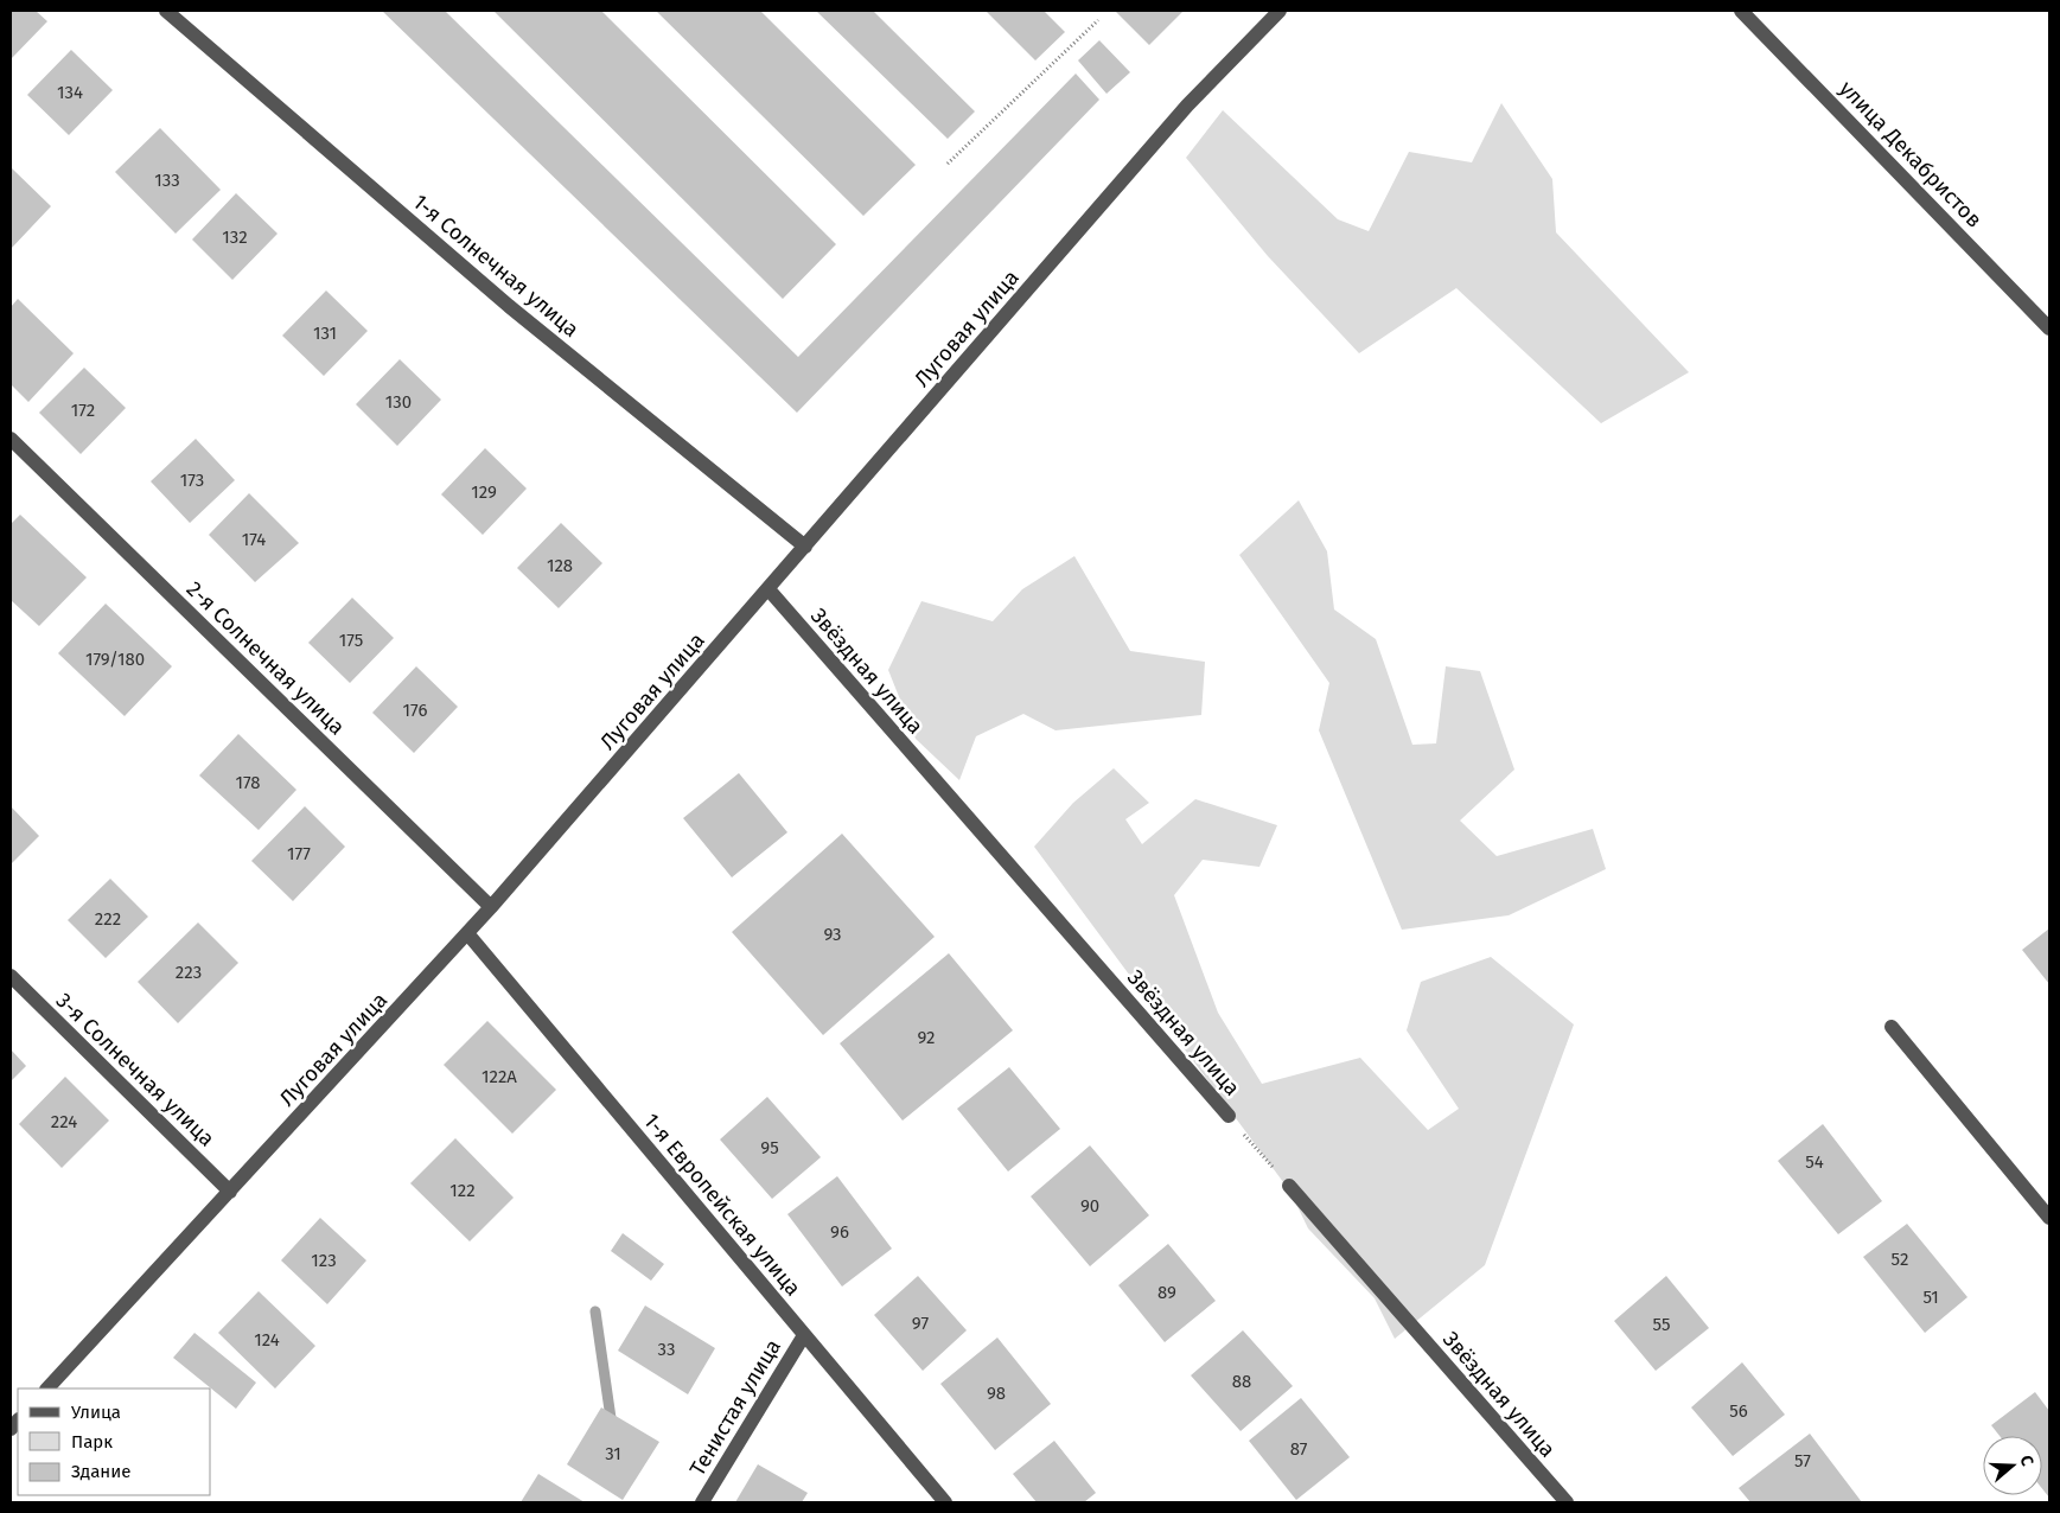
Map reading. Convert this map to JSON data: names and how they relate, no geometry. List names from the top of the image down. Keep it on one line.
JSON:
{"streets":{"street":["улица Декабристов","1-я Солнечная улица","Луговая улица","2-я Солнечная улица","Звёздная улица","3-я Солнечная улица","1-я Европейская улица","Тенистая улица"]},"crossings":[["1-я Солнечная улица","Луговая улица"],["Луговая улица","2-я Солнечная улица"],["Луговая улица","Звёздная улица"],["Луговая улица","3-я Солнечная улица"],["Луговая улица","1-я Европейская улица"],["1-я Европейская улица","Тенистая улица"]],"house_numbers":["134","133","132","131","130","172","173","129","174","128","175","179/180","176","178","177","222","93","223","92","122А","224","95","54","122","90","96","52","123","89","51","97","55","124","33","88","98","56","87","31","57"],"legend":["Улица","Парк","Здание"],"north":"right"}
